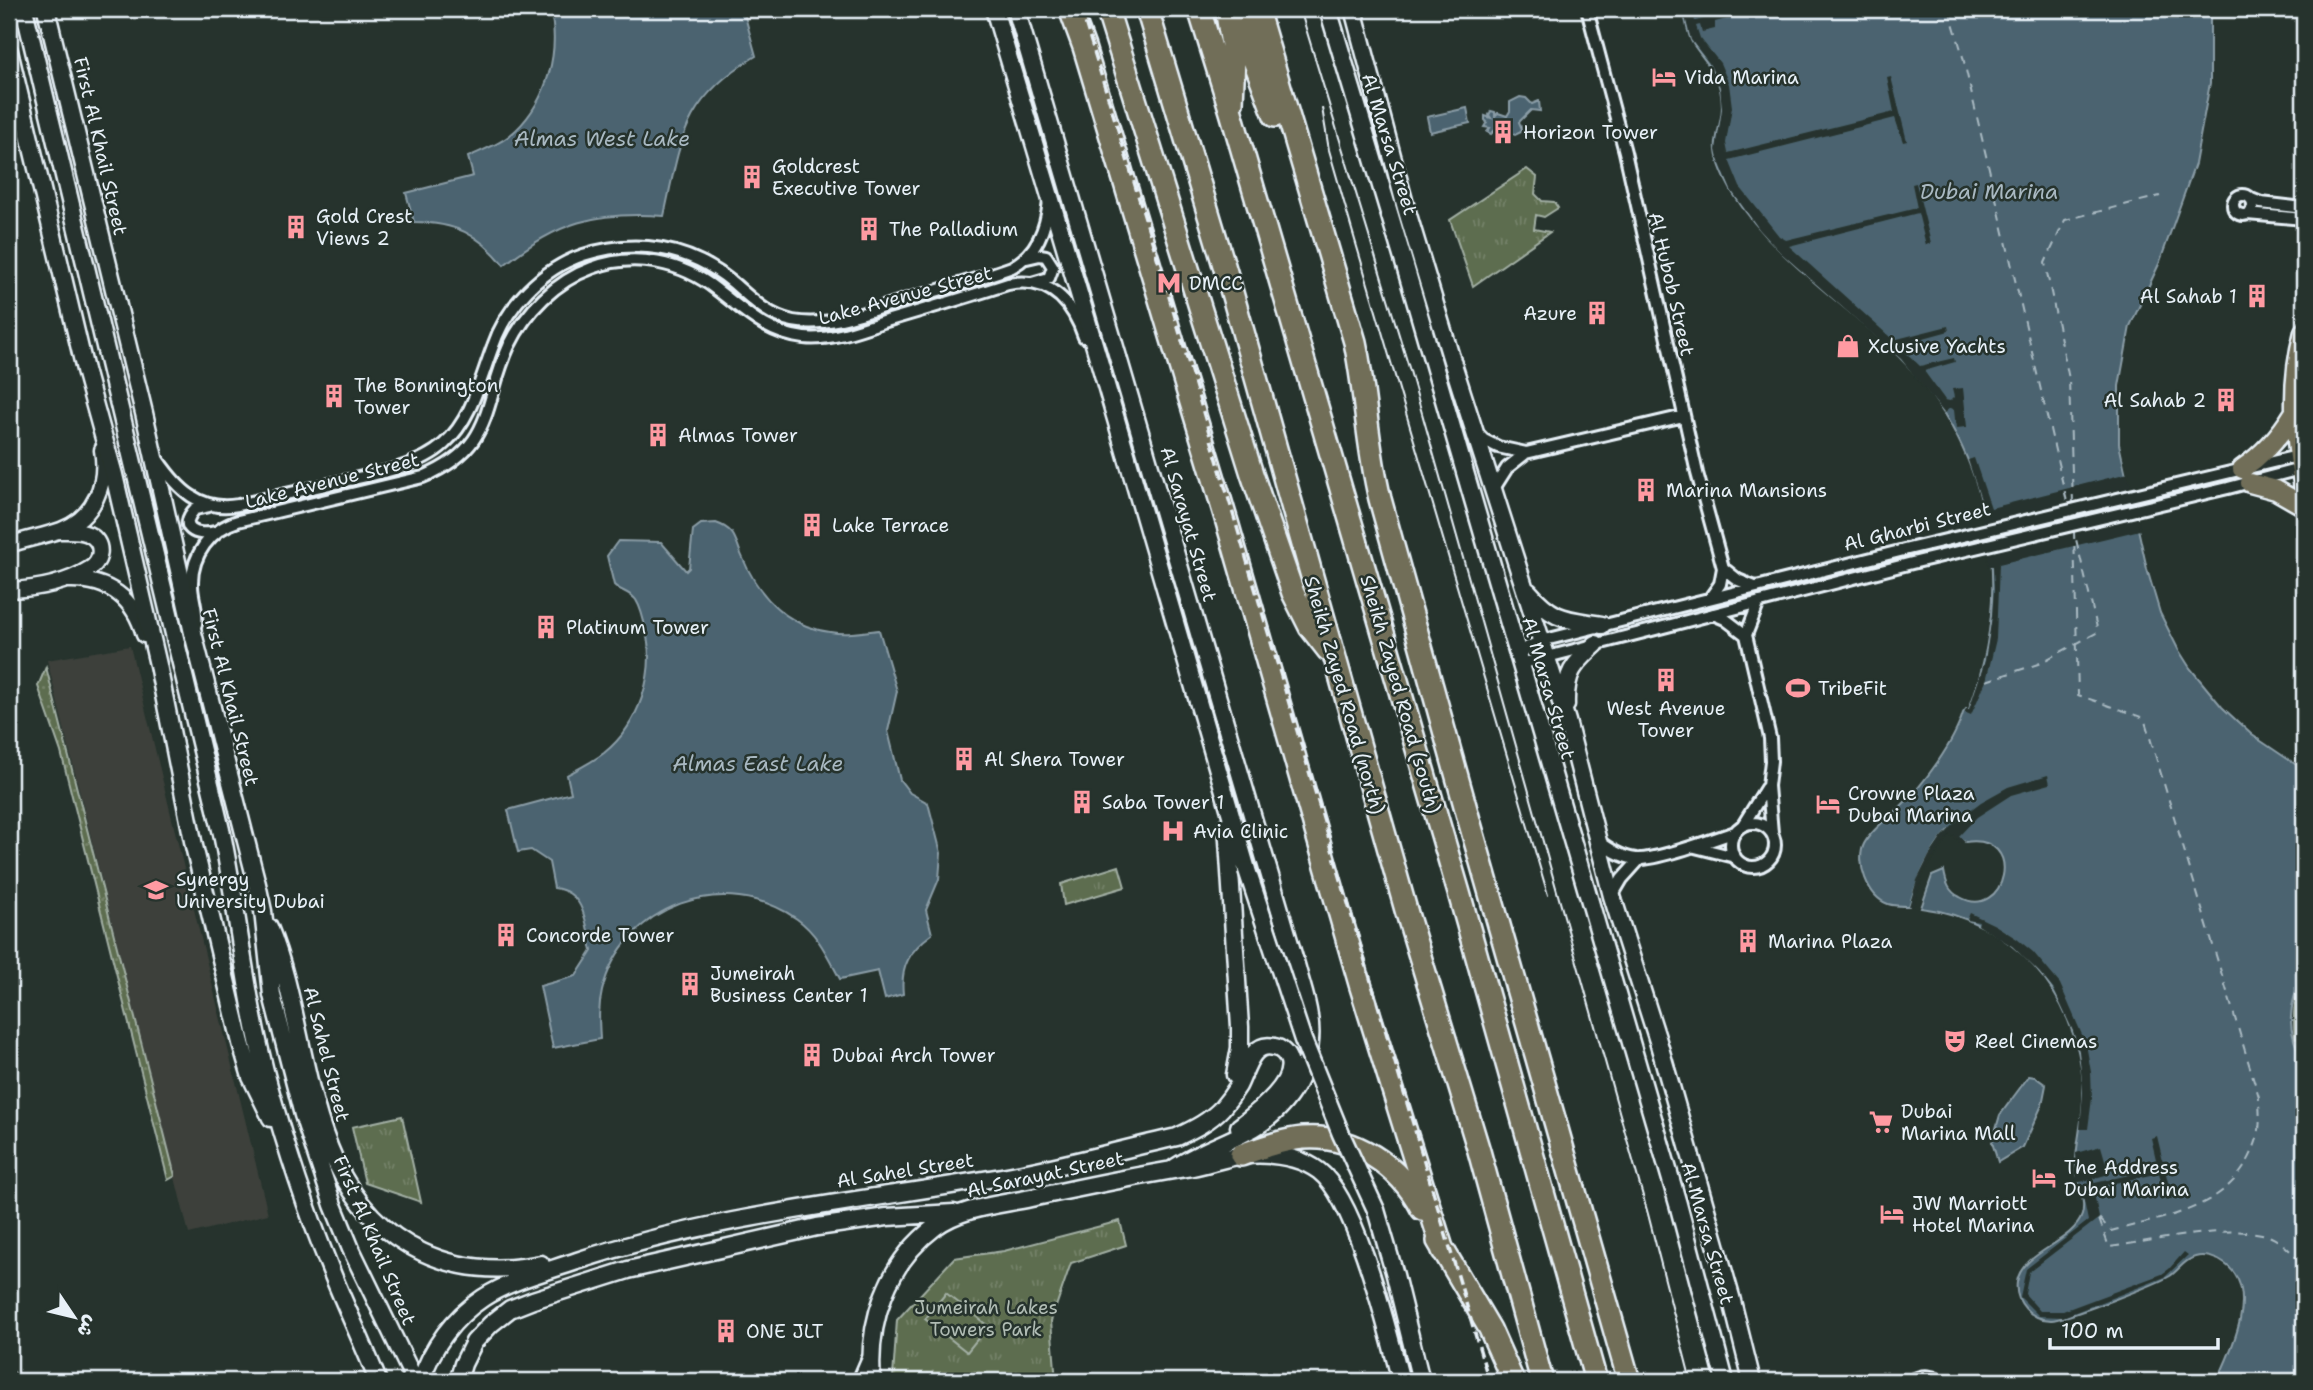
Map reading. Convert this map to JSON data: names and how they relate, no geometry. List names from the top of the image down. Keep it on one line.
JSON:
{"streets":{"highway":["Sheikh Zayed Road (south)","Sheikh Zayed Road (north)"],"main road":["Al Marsa Street","First Al Khail Street","Al Sarayat Street","Al Sahel Street"],"street":["Al Hubob Street","Lake Avenue Street","Al Gharbi Street"]},"crossings":[["Al Marsa Street","Al Hubob Street"],["Al Marsa Street","Al Gharbi Street"],["First Al Khail Street","Al Sahel Street"],["Al Hubob Street","Al Gharbi Street"]],"water":["Almas West Lake","Dubai Marina","Almas East Lake"],"parks":["Jumeirah Lakes Towers Park"],"places":{"hotel":["Vida Marina","Crowne Plaza Dubai Marina","The Address Dubai Marina","JW Marriott Hotel Marina"],"building":["Horizon Tower","Goldcrest Executive Tower","Gold Crest Views 2","The Palladium","Al Sahab 1","Azure","The Bonnington Tower","Al Sahab 2","Almas Tower","Marina Mansions","Lake Terrace","Platinum Tower","West Avenue Tower","Al Shera Tower","Saba Tower 1","Concorde Tower","Marina Plaza","Jumeirah Business Center 1","Dubai Arch Tower","ONE JLT"],"metro station":["DMCC"],"shop":["Xclusive Yachts"],"sports":["TribeFit"],"hospital":["Avia Clinic"],"school or university":["Synergy University Dubai"],"theatre":["Reel Cinemas"],"supermarket":["Dubai Marina Mall"]},"scale_bar":"100 m","north":"bottom right"}
